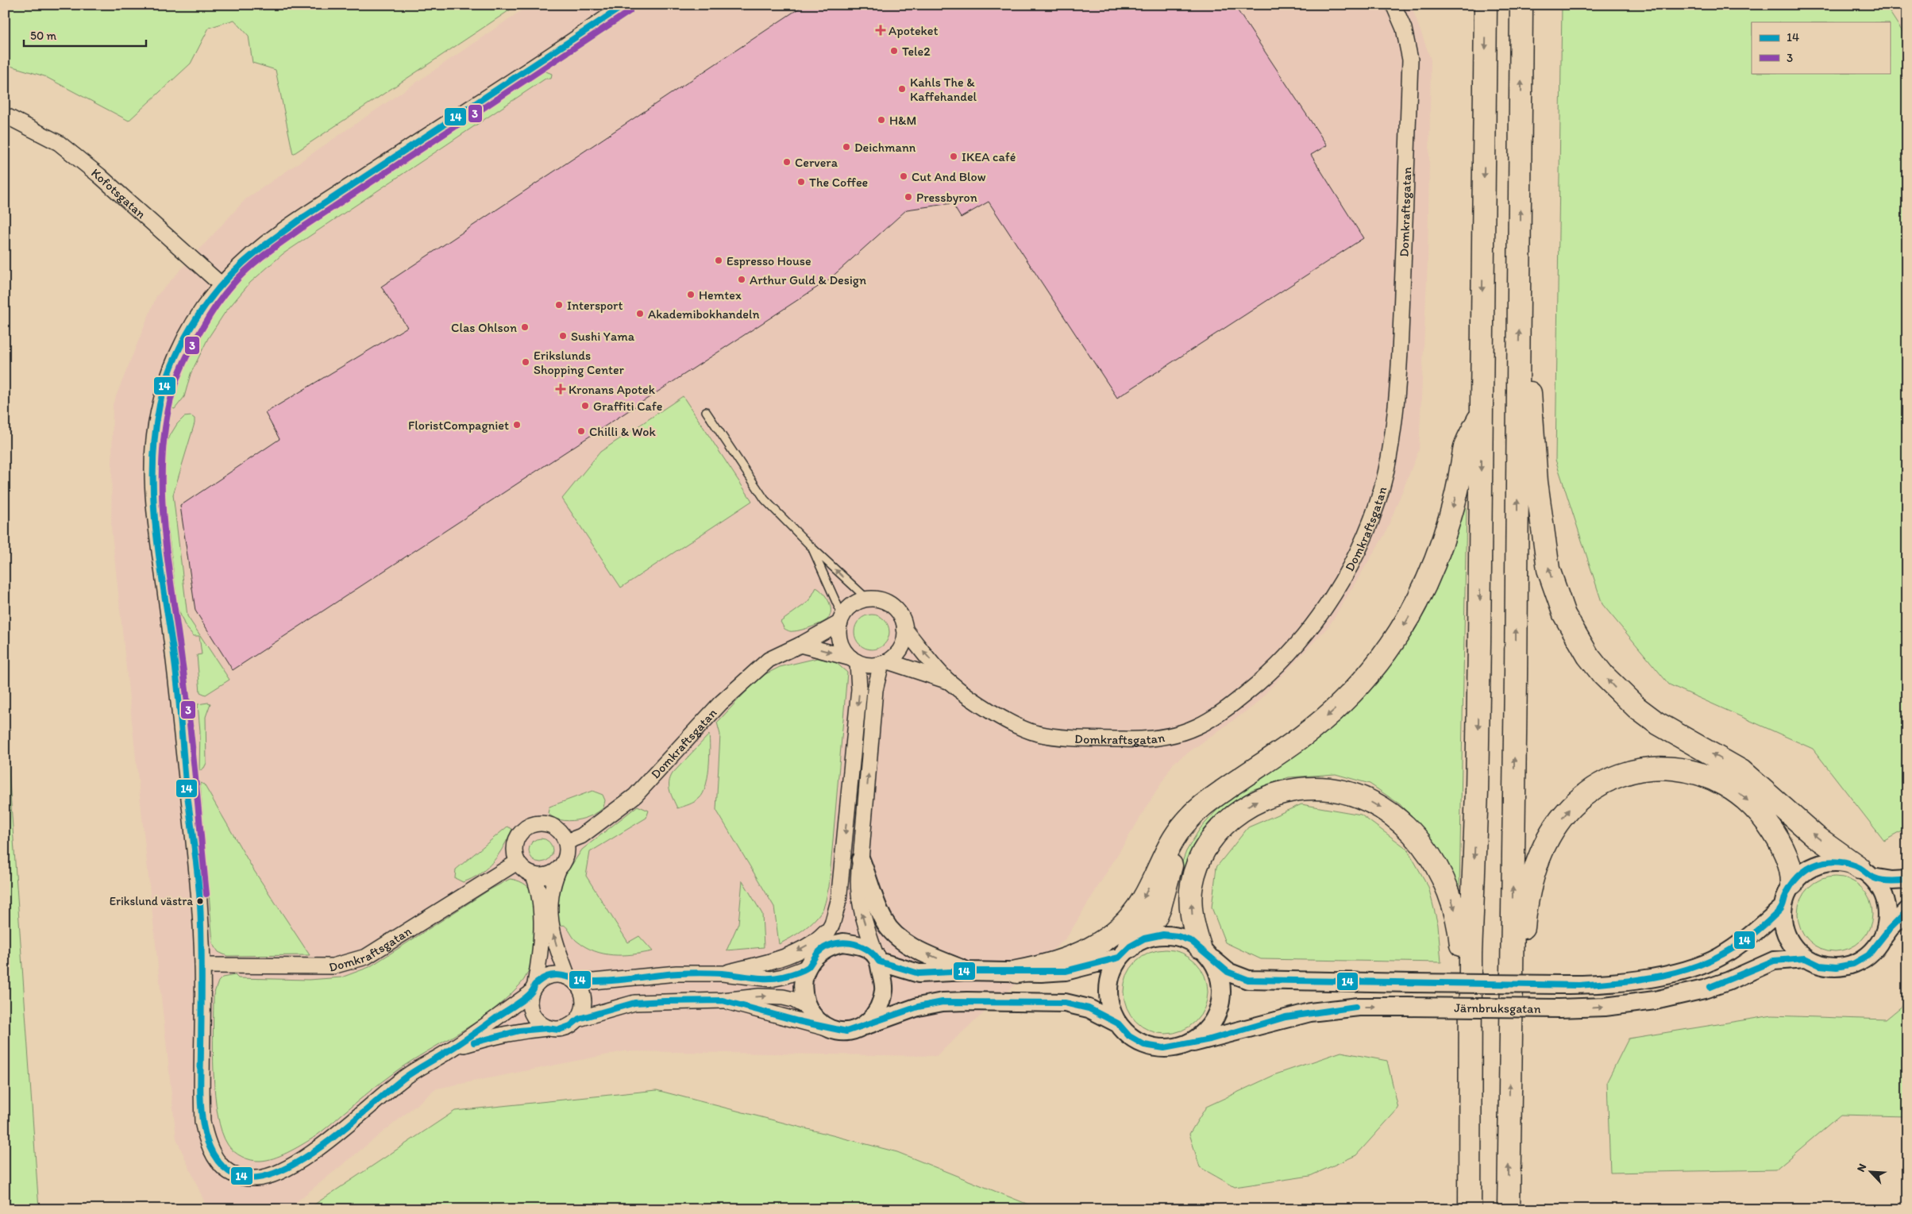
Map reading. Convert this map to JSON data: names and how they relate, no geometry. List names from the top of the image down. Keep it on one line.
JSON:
{"streets":{"street":["Kofotsgatan","Domkraftsgatan","Järnbruksgatan"]},"places":{"health":["Apoteket","Kronans Apotek"],"other":["Tele2","Kahls The & Kaffehandel","H&M","Deichmann","IKEA café","Cervera","Cut And Blow","The Coffee","Pressbyron","Espresso House","Arthur Guld & Design","Hemtex","Intersport","Akademibokhandeln","Clas Ohlson","Sushi Yama","Erikslunds Shopping Center","Graffiti Cafe","FloristCompagniet","Chilli & Wok","Erikslund västra"]},"lines":["transit line 14","transit line 3"],"legend":["14","3"],"scale_bar":"50 m","north":"top left"}
